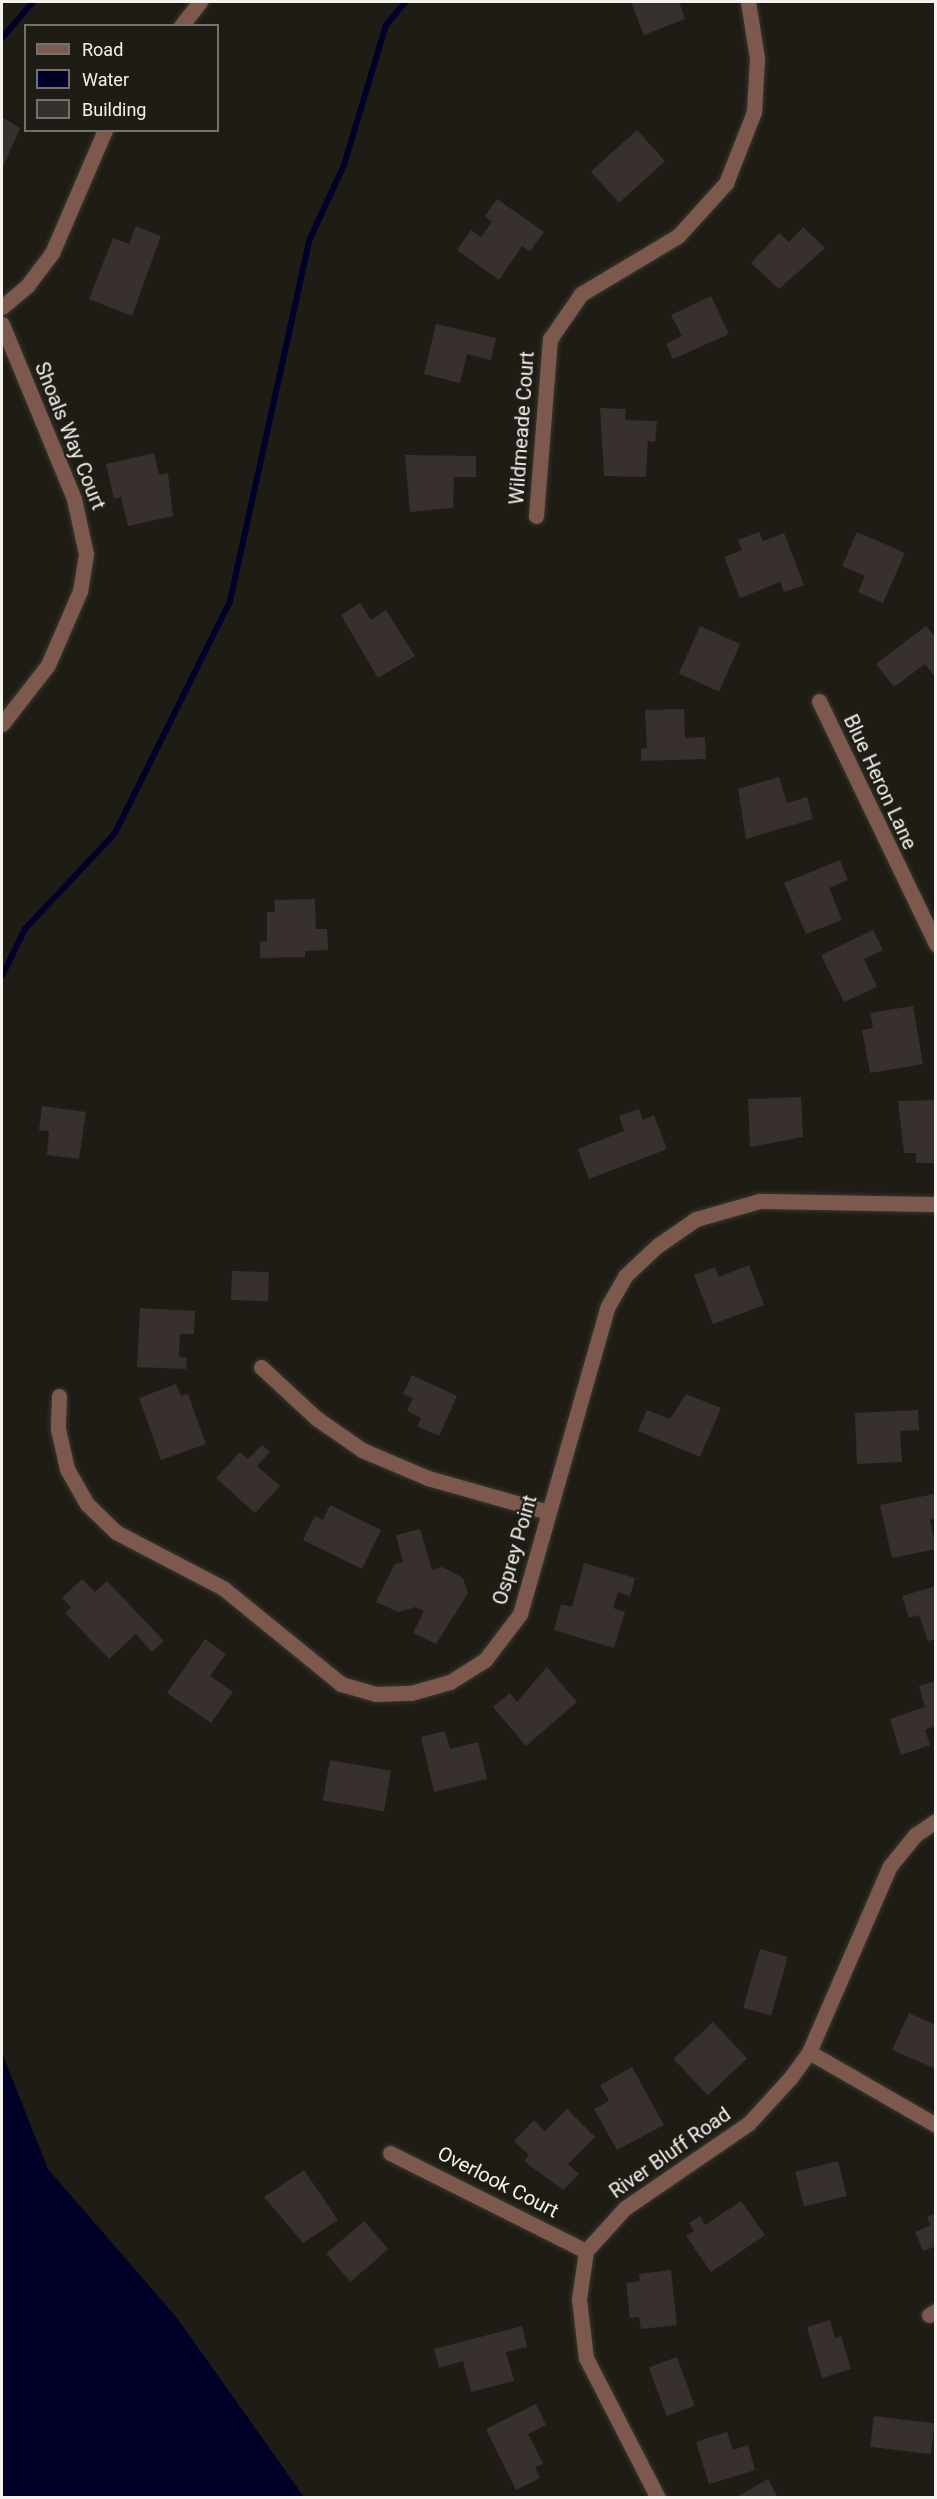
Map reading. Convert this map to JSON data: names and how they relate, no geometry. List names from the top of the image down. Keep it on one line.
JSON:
{"streets":{"street":["Wildmeade Court","Shoals Way Court","Blue Heron Lane","Osprey Point","River Bluff Road","Overlook Court"]},"crossings":[["River Bluff Road","Overlook Court"]],"legend":["Road","Water","Building"]}
